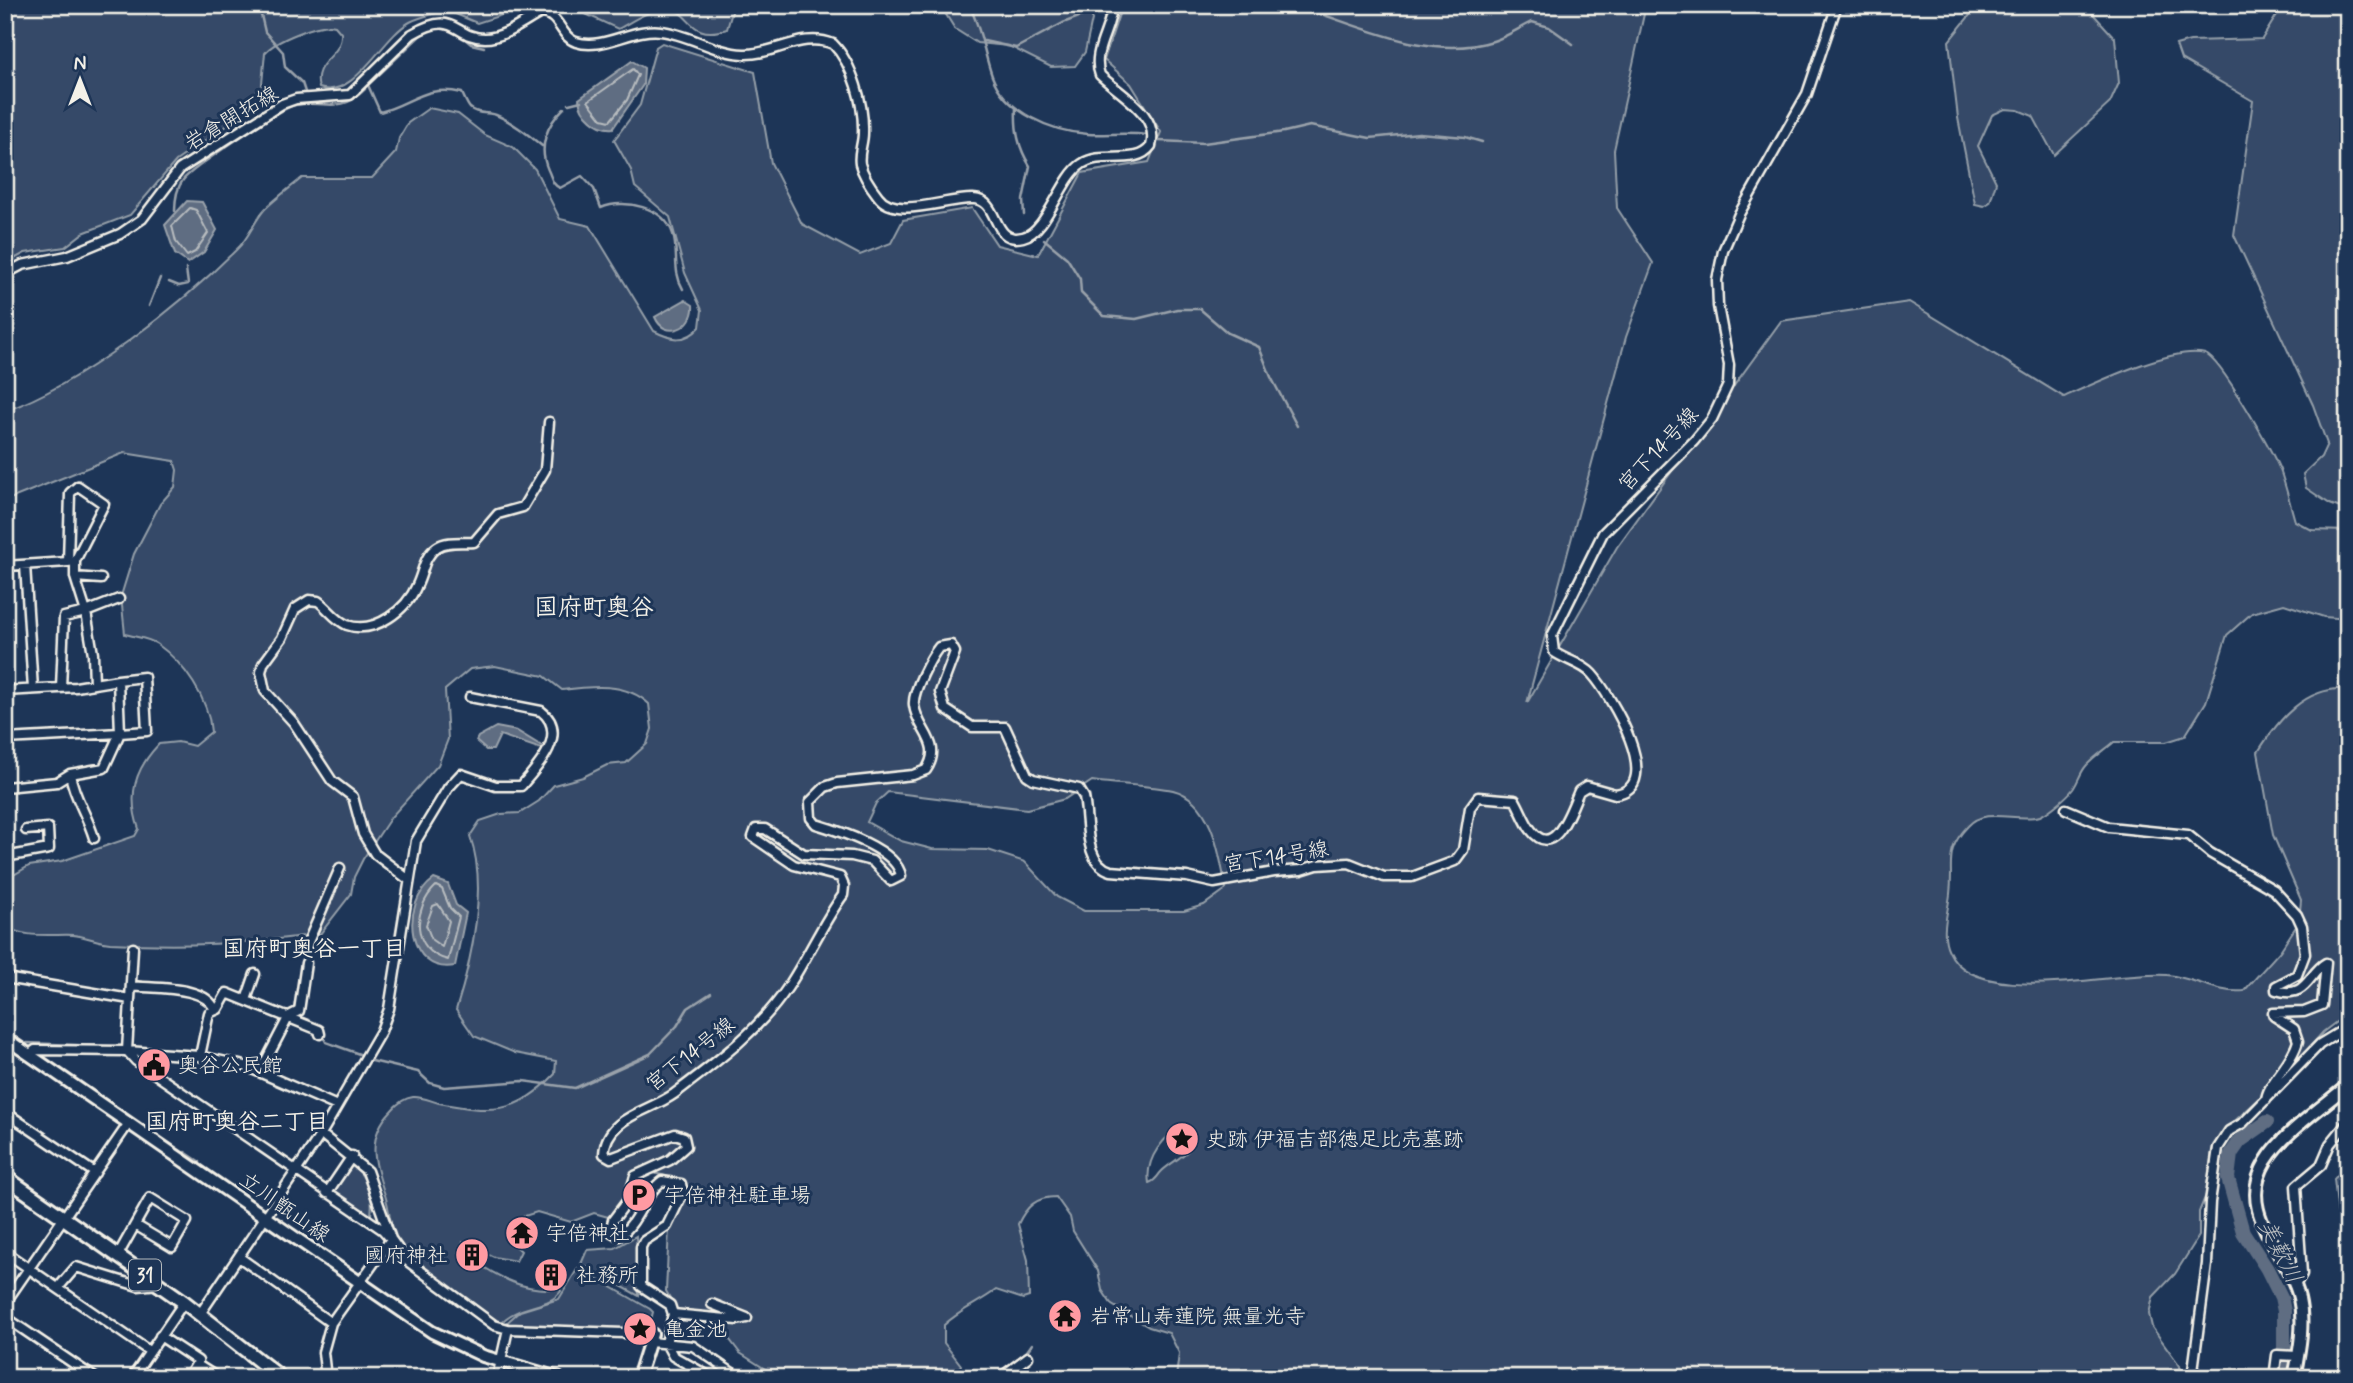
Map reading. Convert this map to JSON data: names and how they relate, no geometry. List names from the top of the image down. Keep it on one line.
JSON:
{"streets":{"main road":["31"],"street":["岩倉開拓線","宮下14号線","立川甑山線"]},"districts":["国府町奥谷","国府町奥谷一丁目","国府町奥谷二丁目"],"water":["美歎川"],"places":{"public building":["奥谷公民館"],"place":["史跡 伊福吉部徳足比売墓跡","亀金池"],"parking":["宇倍神社駐車場"],"temple":["宇倍神社","岩常山寿蓮院 無量光寺"],"building":["國府神社","社務所"]},"north":"top"}
